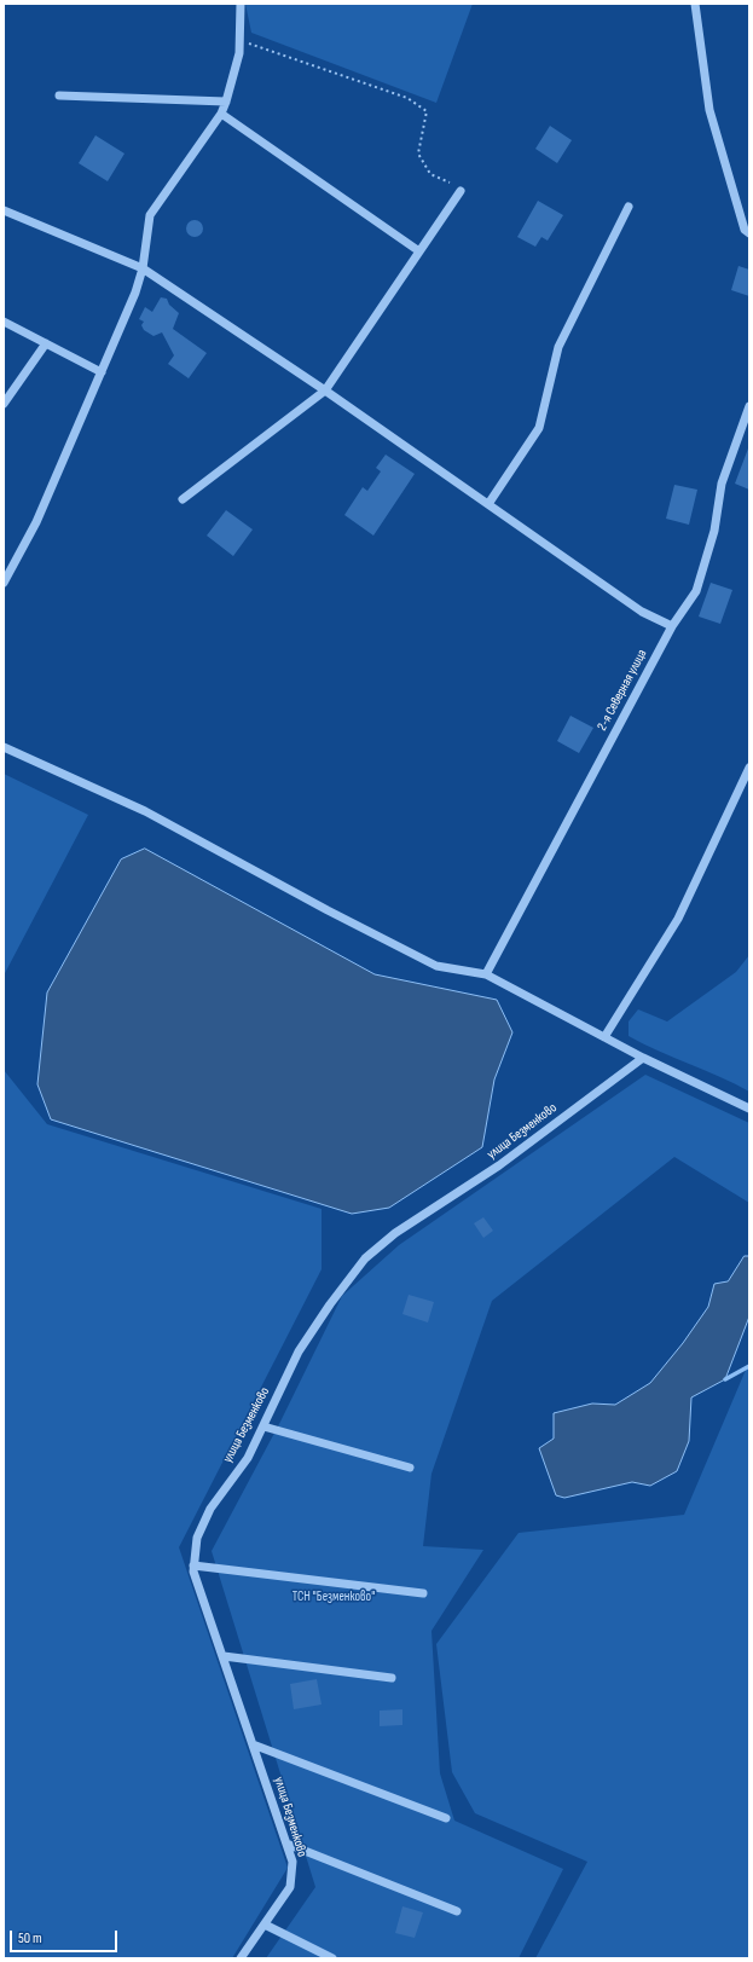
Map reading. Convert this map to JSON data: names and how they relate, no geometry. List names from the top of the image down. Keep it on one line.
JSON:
{"streets":{"street":["2-я Северная улица","улица Безменково"]},"parks":["ТСН \"Безменково\""],"scale_bar":"50 m"}
